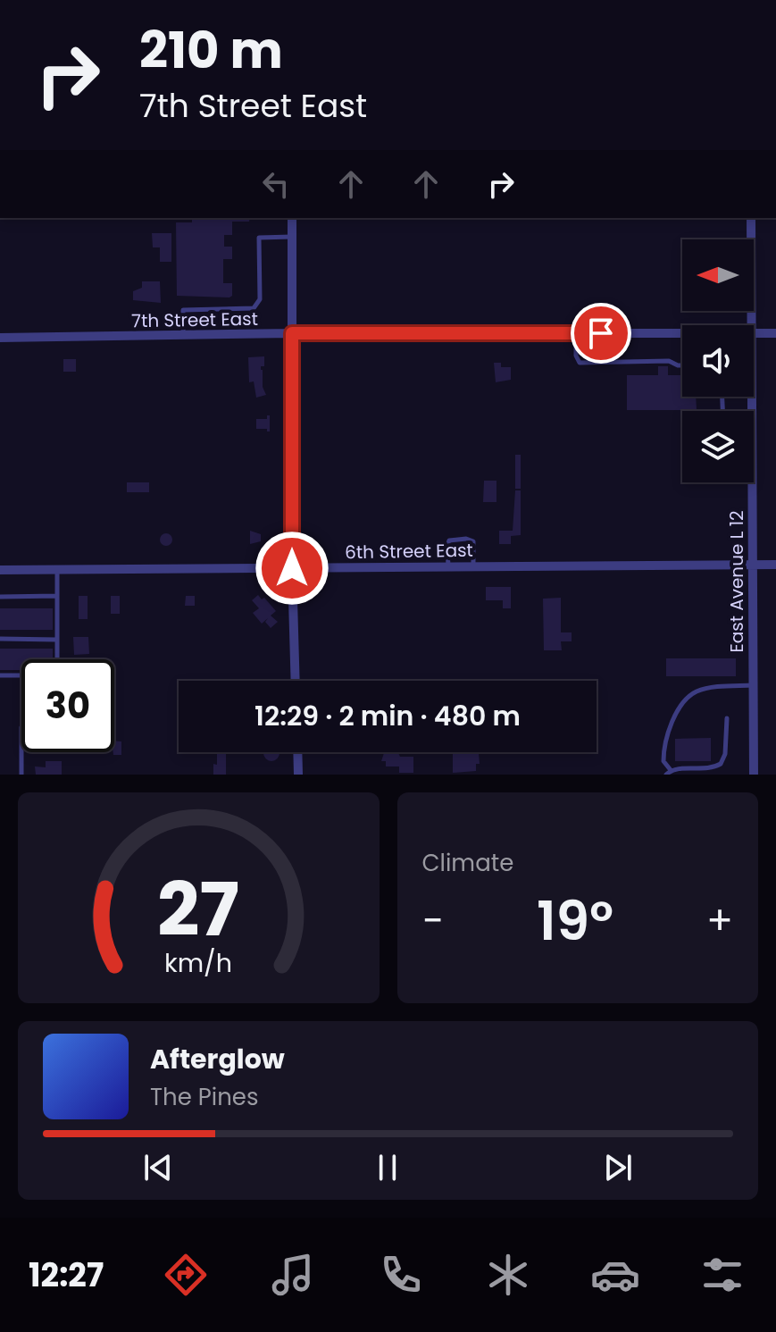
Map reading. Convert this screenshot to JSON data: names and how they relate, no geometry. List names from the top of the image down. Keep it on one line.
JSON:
{"streets":{"street":["7th Street East","6th Street East","East Avenue L 12"]},"crossings":[["6th Street East","East Avenue L 12"]],"north":"left","page":{"turn":["210 m","7th Street East"],"limit":"30","trip":"12:29 · 2 min · 480 m","tile":"Climate","heat":["−","19°","+"],"song":["Afterglow","The Pines"],"tabs":"12:27","gauge":["27","km/h"]}}
